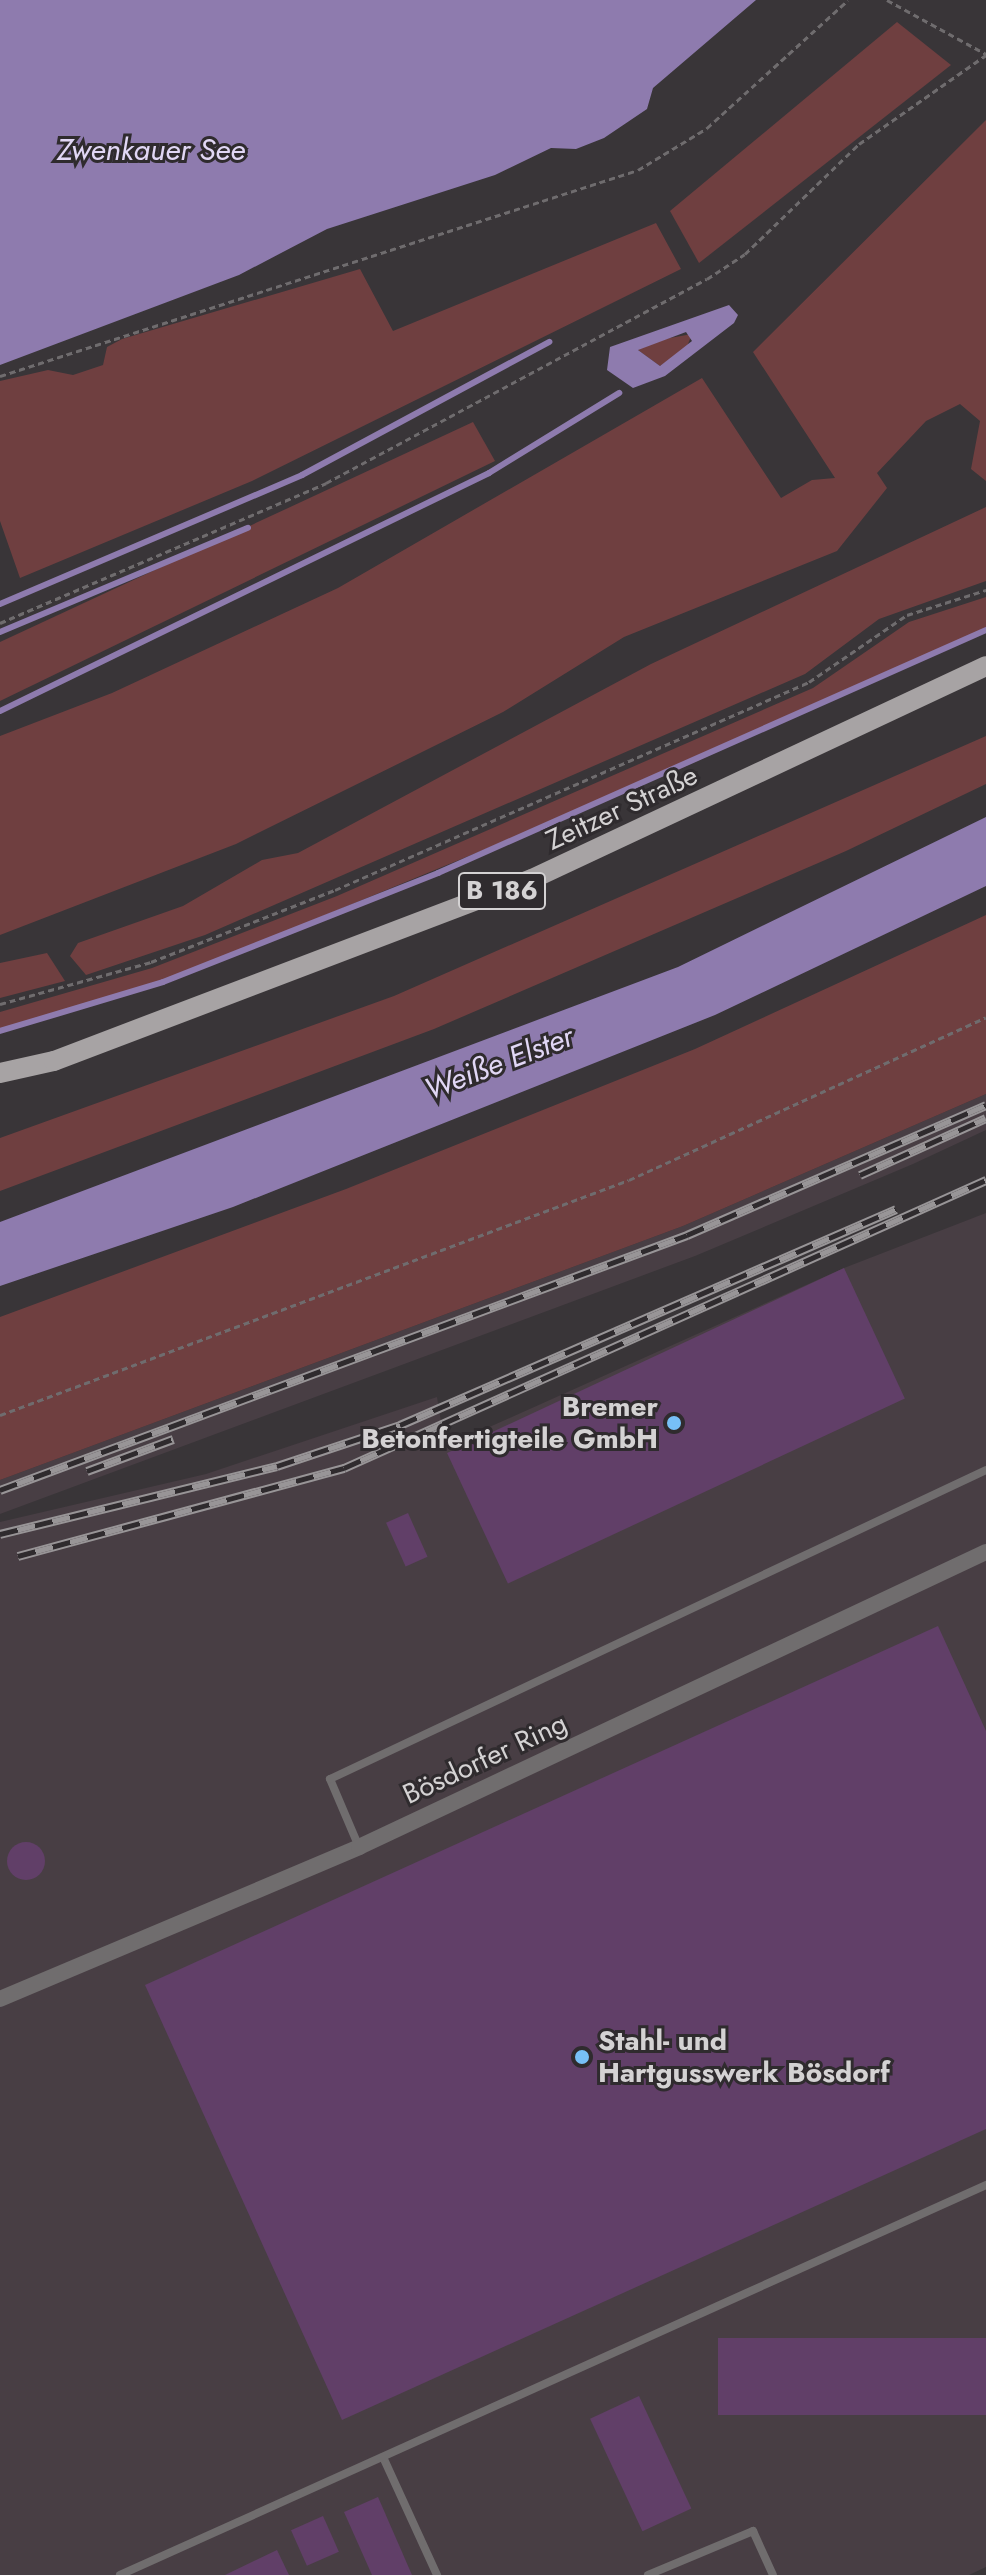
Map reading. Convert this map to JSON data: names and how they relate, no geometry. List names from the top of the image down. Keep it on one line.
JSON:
{"streets":{"main road":["Zeitzer Straße","B 186"],"street":["Bösdorfer Ring"]},"water":["Zwenkauer See","Weiße Elster"],"places":["Bremer Betonfertigteile GmbH","Stahl- und Hartgusswerk Bösdorf"]}
